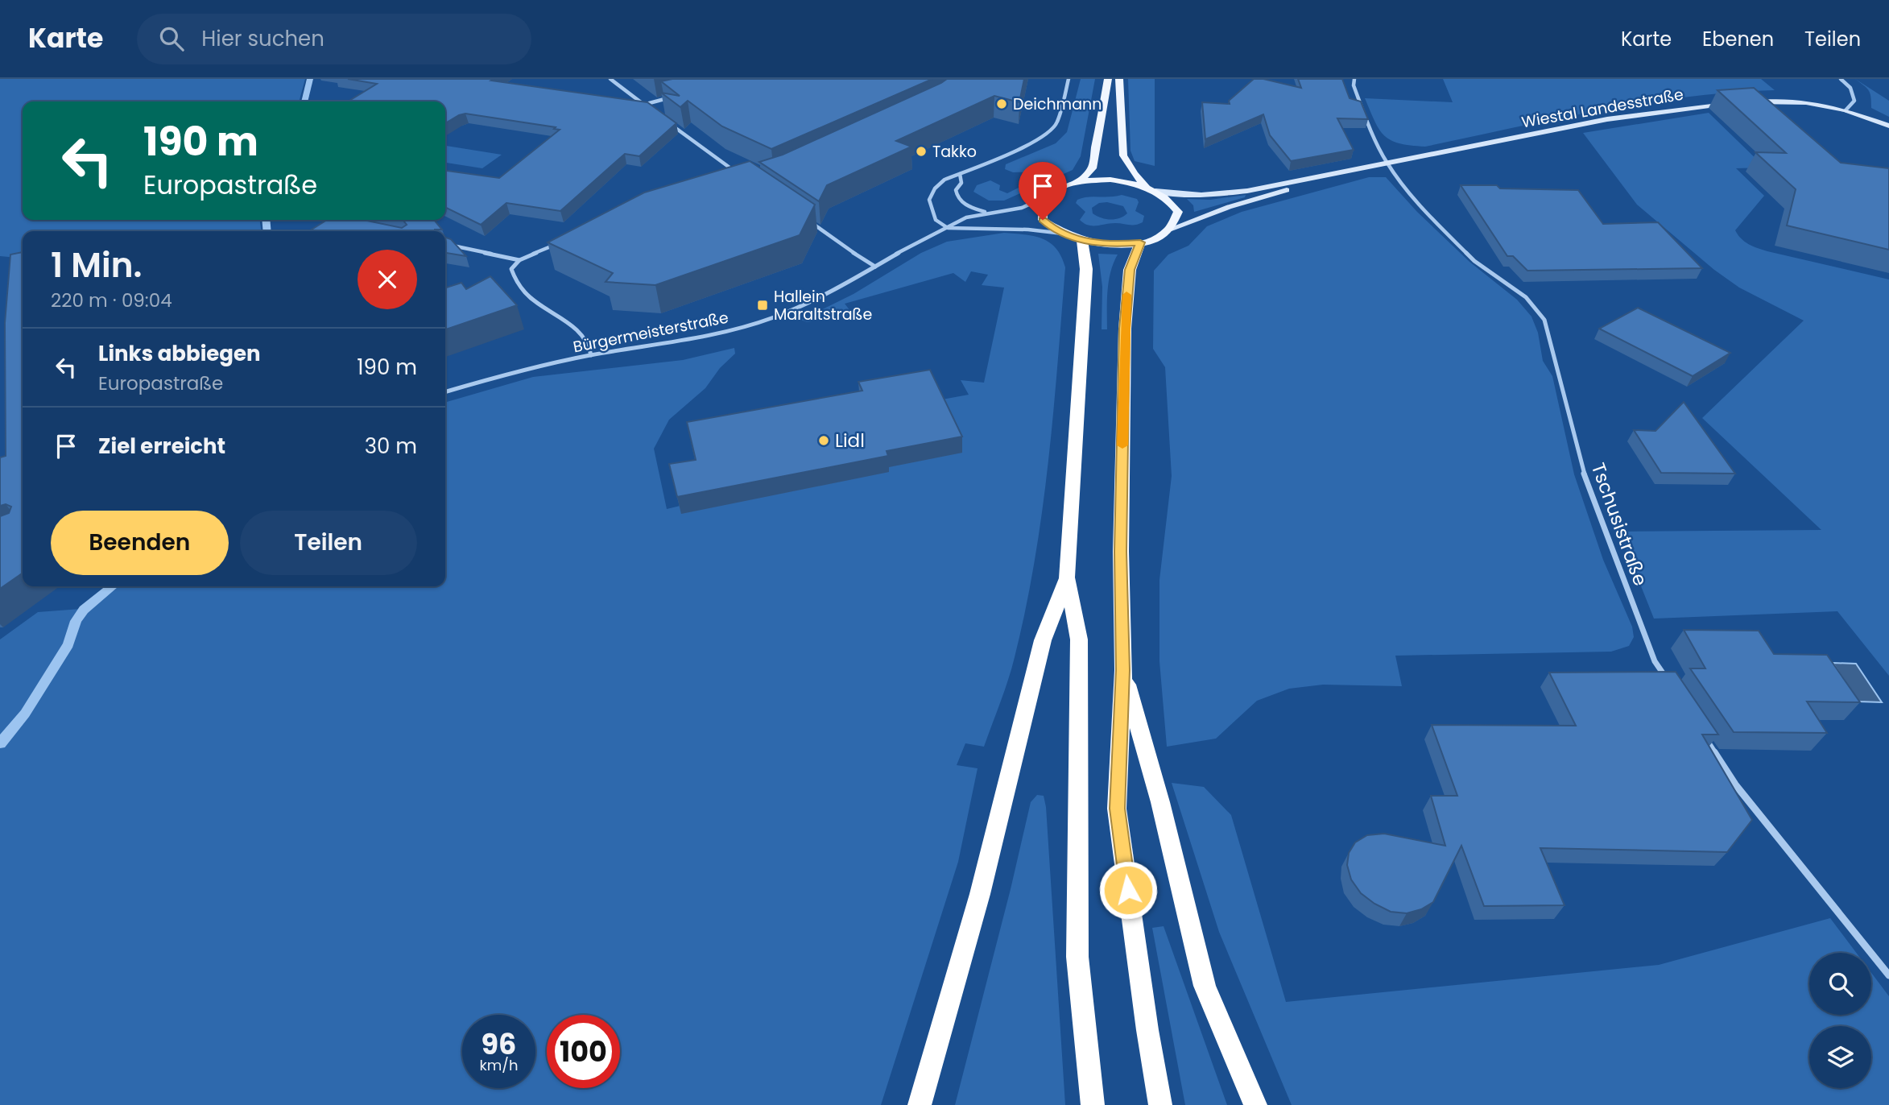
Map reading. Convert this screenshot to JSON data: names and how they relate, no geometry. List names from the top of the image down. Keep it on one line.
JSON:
{"streets":{"main road":["Wiestal Landesstraße"],"street":["Bürgermeisterstraße","Tschusistraße"]},"crossings":[["Wiestal Landesstraße","Tschusistraße"]],"places":{"other":["Deichmann","Takko","Lidl"],"transit":["Hallein Maraltstraße"]},"page":{"header":"Karte","search":"Hier suchen","nav":["Karte","Ebenen","Teilen"],"turn":["190 m","Europastraße"],"heading":["1 Min.","220 m · 09:04"],"list":[{"name":"Links abbiegen","note":"Europastraße","value":"190 m"},{"name":"Ziel erreicht","value":"30 m"}],"buttons":["Beenden","Teilen"],"speed":"96 km/h","limit":"100"}}
